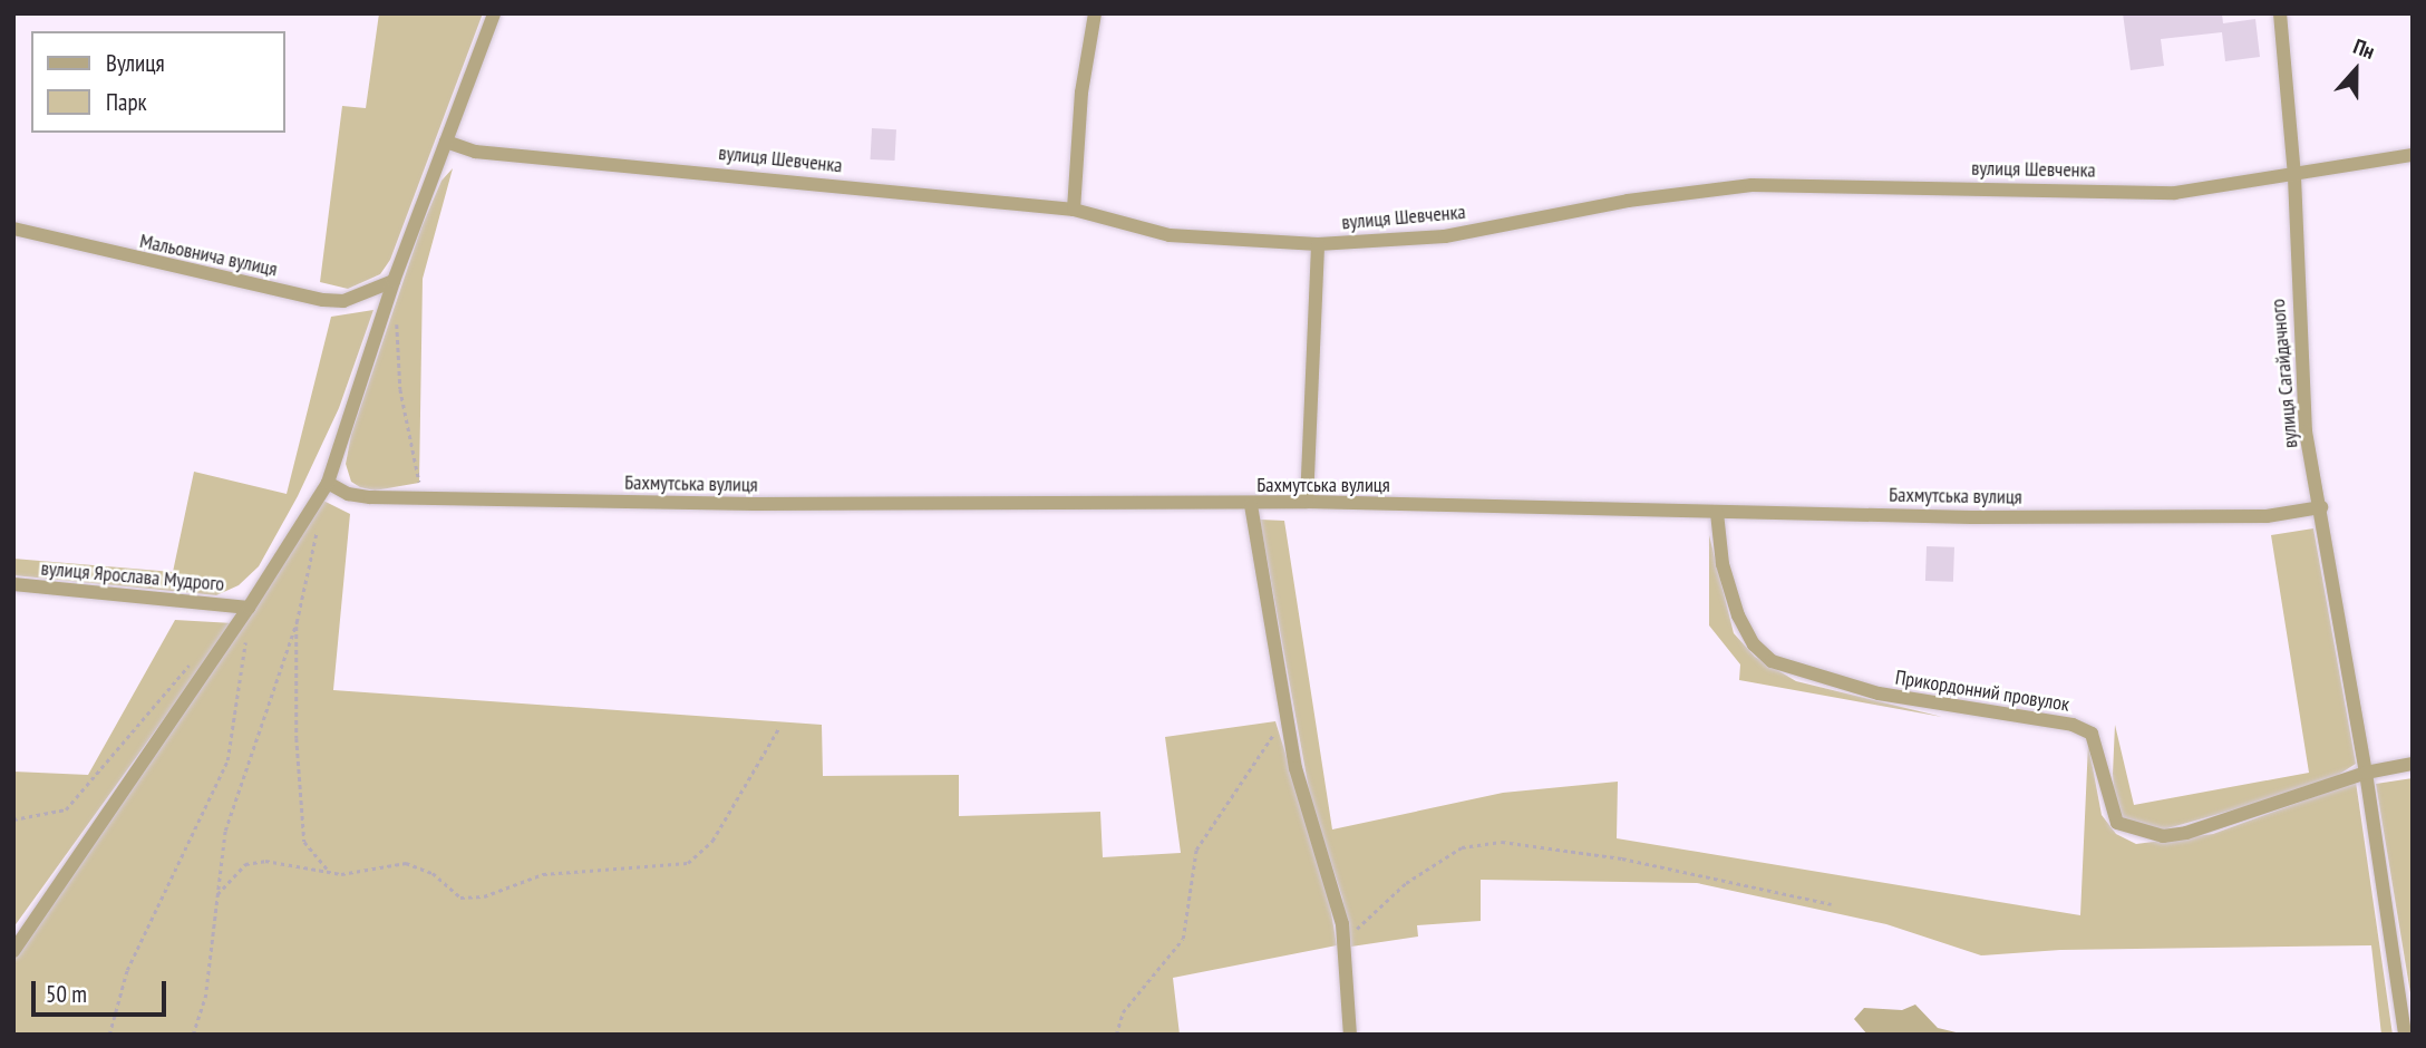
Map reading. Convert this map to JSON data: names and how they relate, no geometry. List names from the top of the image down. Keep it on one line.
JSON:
{"streets":{"street":["вулиця Шевченка","Мальовнича вулиця","вулиця Сагайдачного","Бахмутська вулиця","вулиця Ярослава Мудрого","Прикордонний провулок"]},"crossings":[["вулиця Шевченка","вулиця Сагайдачного"],["вулиця Сагайдачного","Бахмутська вулиця"],["вулиця Сагайдачного","Прикордонний провулок"],["Бахмутська вулиця","Прикордонний провулок"]],"legend":["Вулиця","Парк"],"scale_bar":"50 m","north":"top"}
